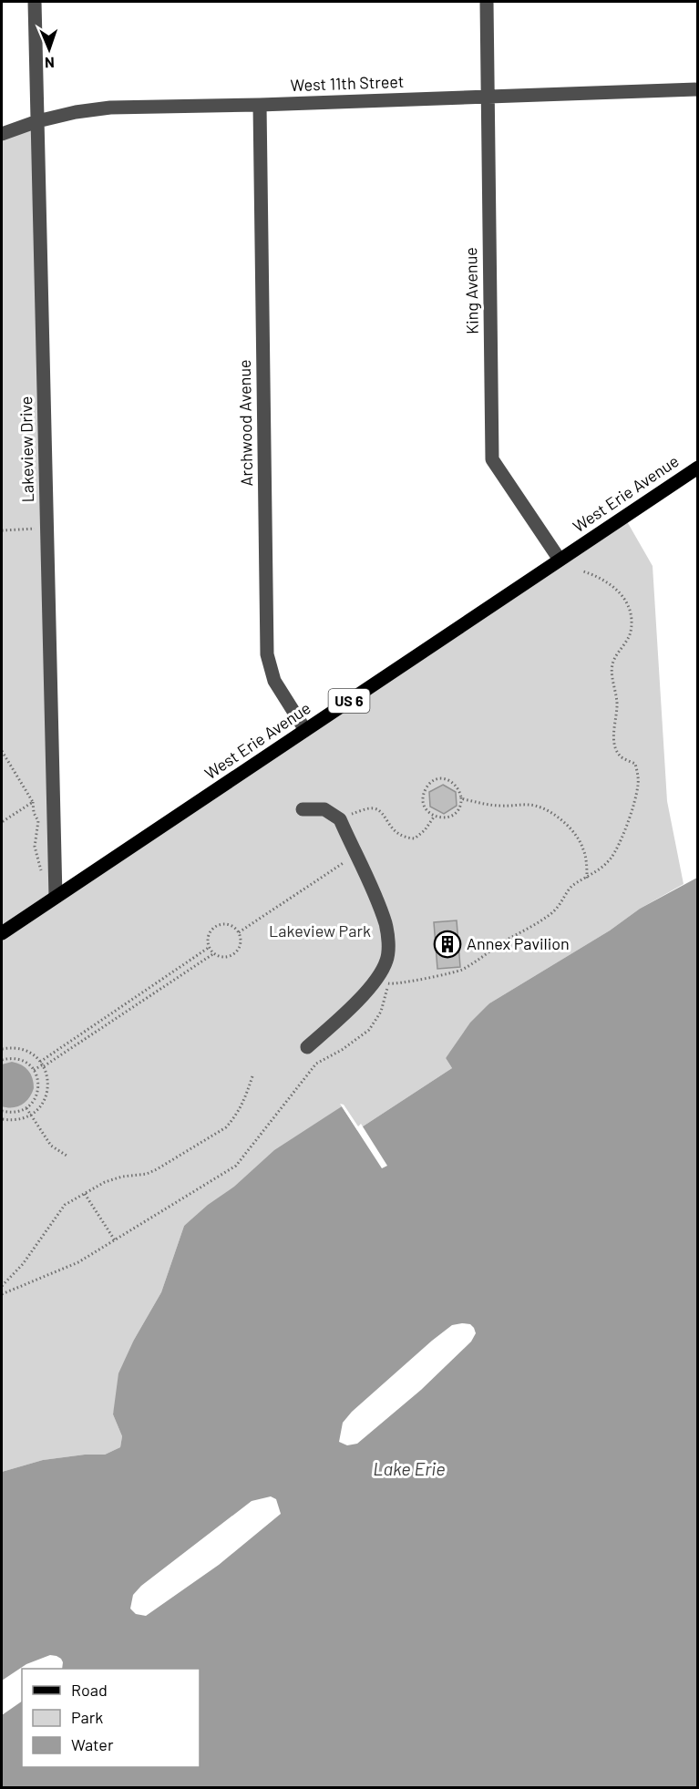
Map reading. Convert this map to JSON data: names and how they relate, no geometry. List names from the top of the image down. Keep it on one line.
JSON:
{"streets":{"main road":["West Erie Avenue","US 6"],"street":["West 11th Street","King Avenue","Archwood Avenue","Lakeview Drive"]},"crossings":[["West 11th Street","King Avenue"],["West 11th Street","Archwood Avenue"],["West 11th Street","Lakeview Drive"],["King Avenue","West Erie Avenue"],["Archwood Avenue","West Erie Avenue"],["Lakeview Drive","West Erie Avenue"]],"water":["Lake Erie"],"parks":["Lakeview Park"],"places":{"building":["Annex Pavilion"]},"legend":["Road","Park","Water"],"north":"bottom"}
